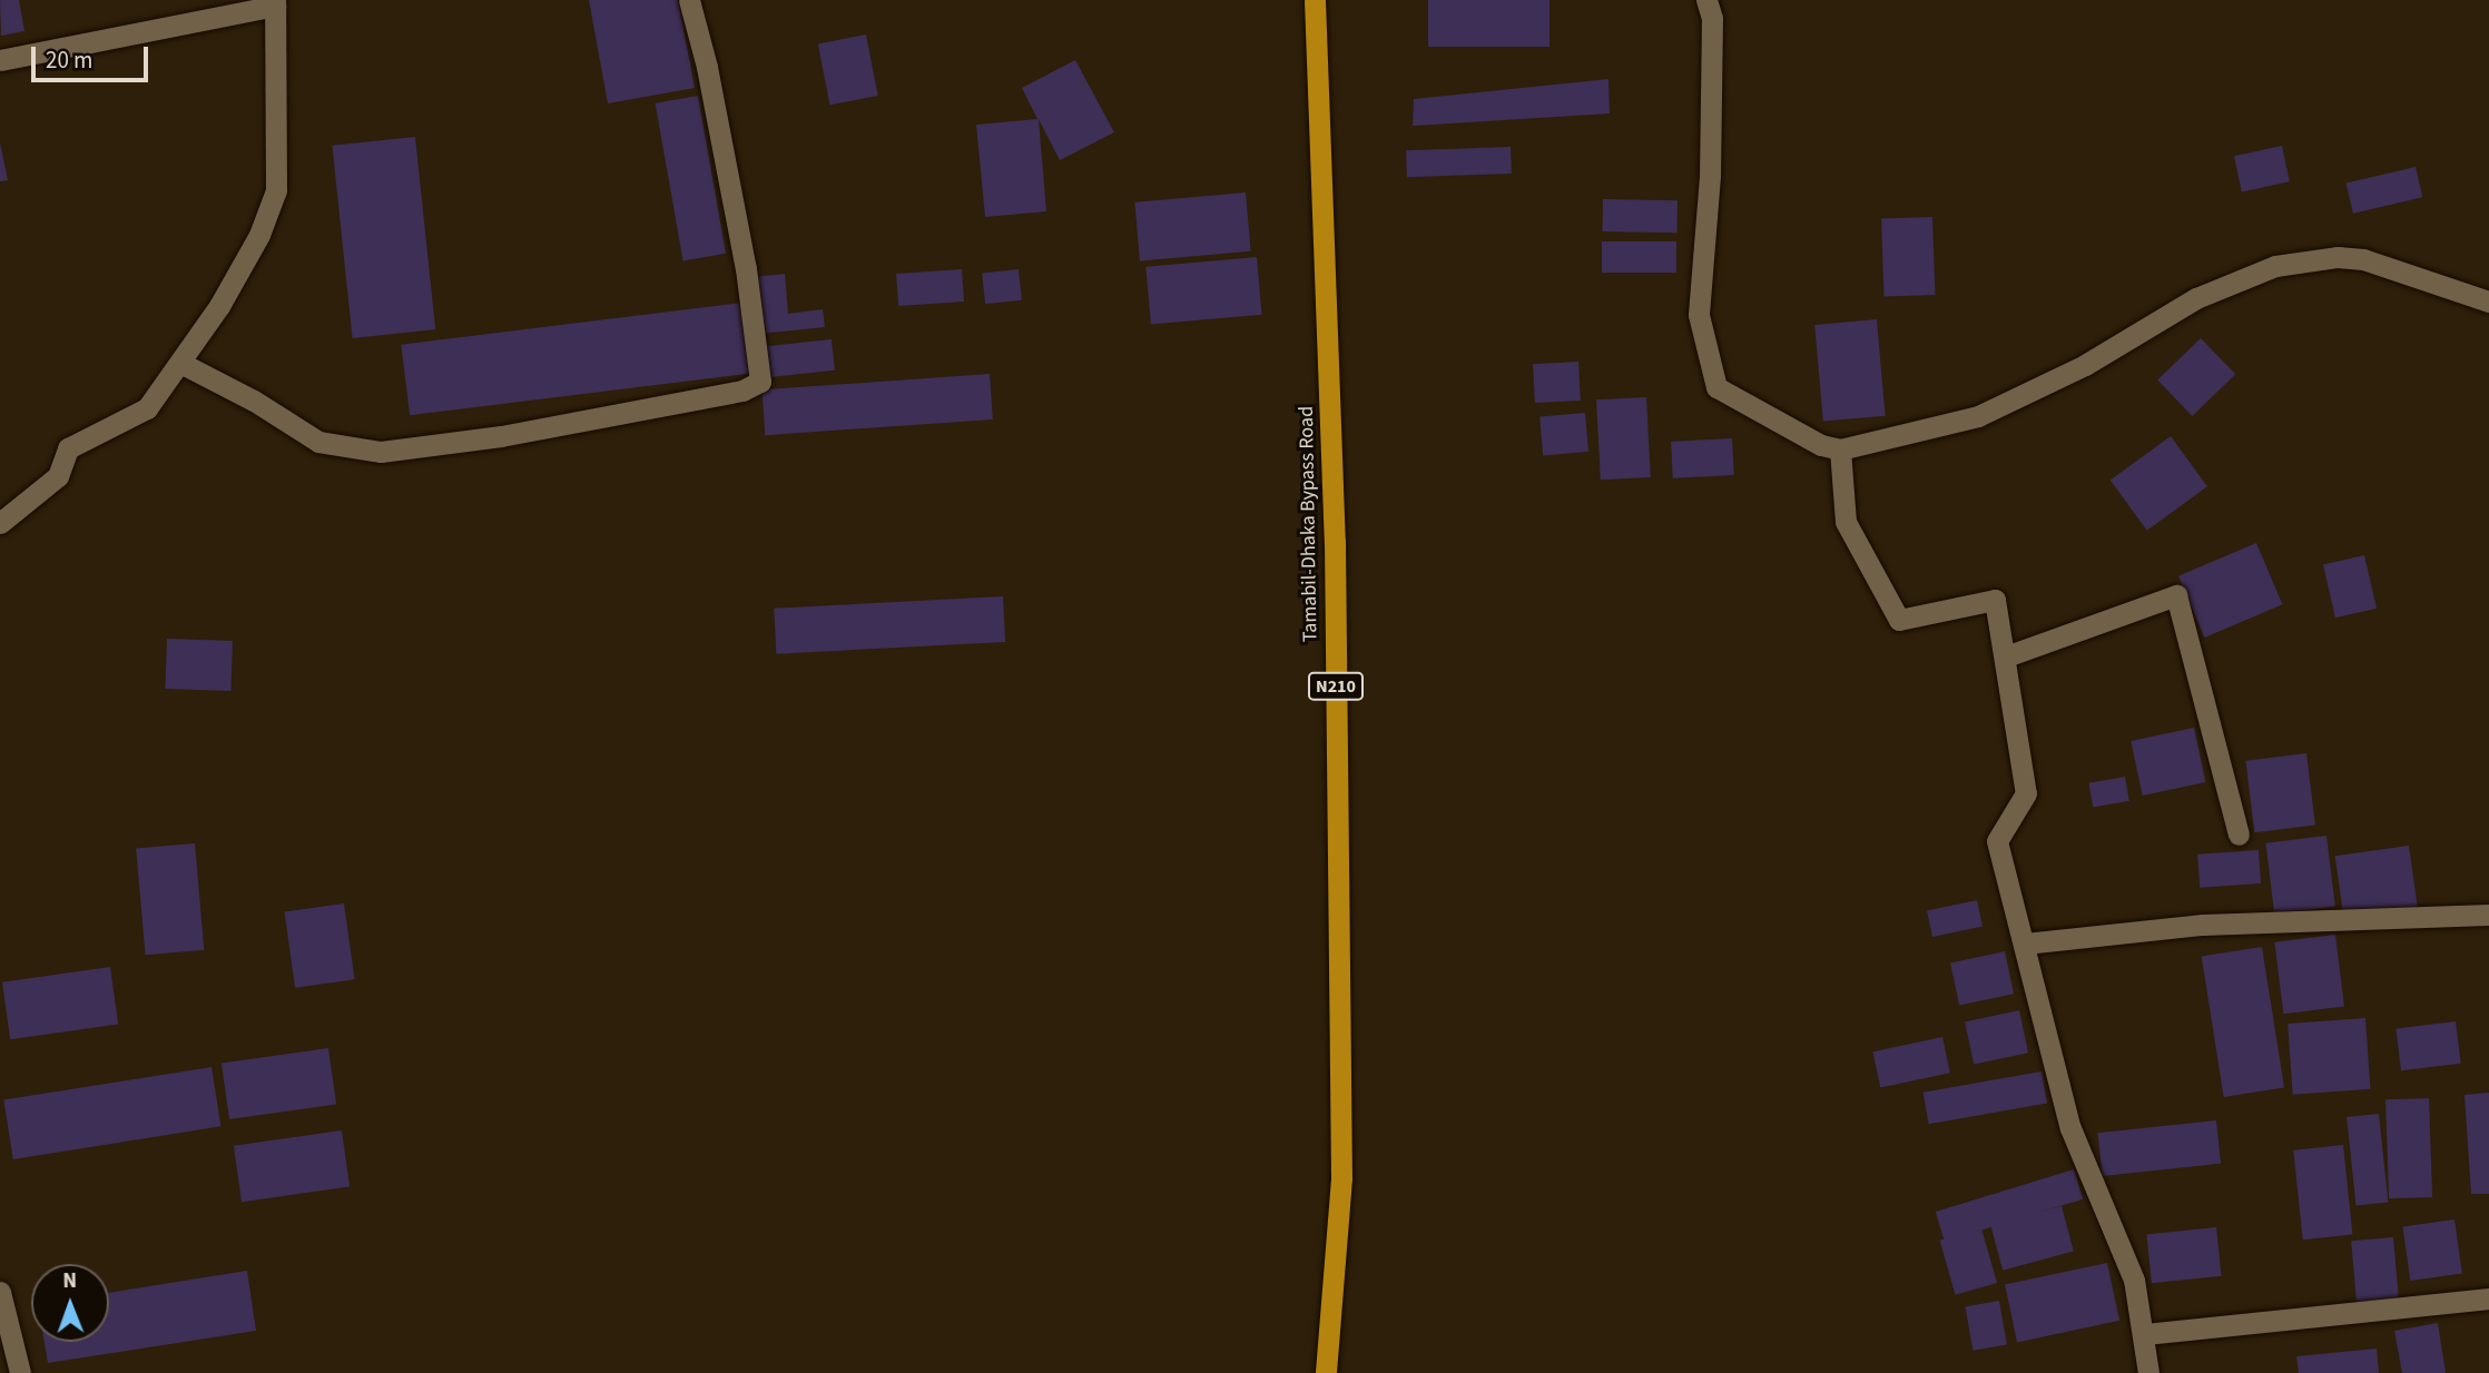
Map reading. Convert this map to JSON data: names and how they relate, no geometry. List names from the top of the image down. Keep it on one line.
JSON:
{"streets":{"highway":["Tamabil-Dhaka Bypass Road","N210"]},"scale_bar":"20 m","north":"top"}
